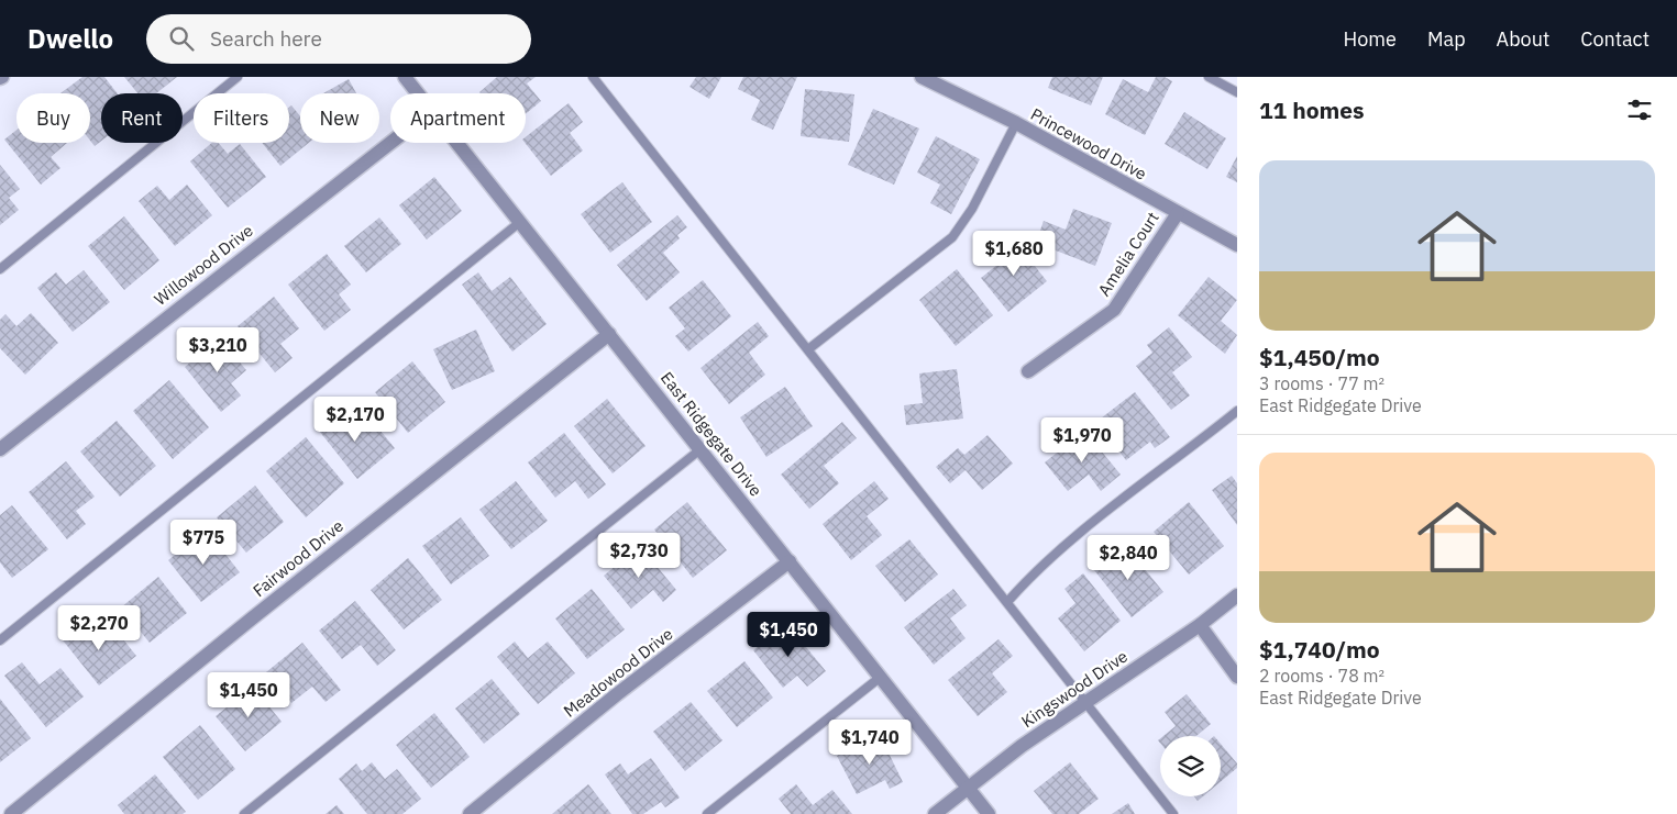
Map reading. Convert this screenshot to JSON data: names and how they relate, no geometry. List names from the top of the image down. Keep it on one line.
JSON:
{"streets":{"street":["Princewood Drive","Amelia Court","Willowood Drive","East Ridgegate Drive","Fairwood Drive","Meadowood Drive","Kingswood Drive"]},"crossings":[["Princewood Drive","Amelia Court"],["East Ridgegate Drive","Fairwood Drive"],["East Ridgegate Drive","Meadowood Drive"],["East Ridgegate Drive","Kingswood Drive"]],"page":{"header":"Dwello","search":"Search here","nav":["Home","Map","About","Contact"],"heading":"11 homes","chip":["Buy","Rent","Filters","New","Apartment"],"list":[{"name":"$1,450/mo","note":"3 rooms · 77 m² · East Ridgegate Drive"},{"name":"$1,740/mo","note":"2 rooms · 78 m² · East Ridgegate Drive"}],"price":["$1,680","$3,210","$2,170","$1,970","$775","$2,730","$2,840","$2,270","$1,450","$1,450","$1,740"]}}
